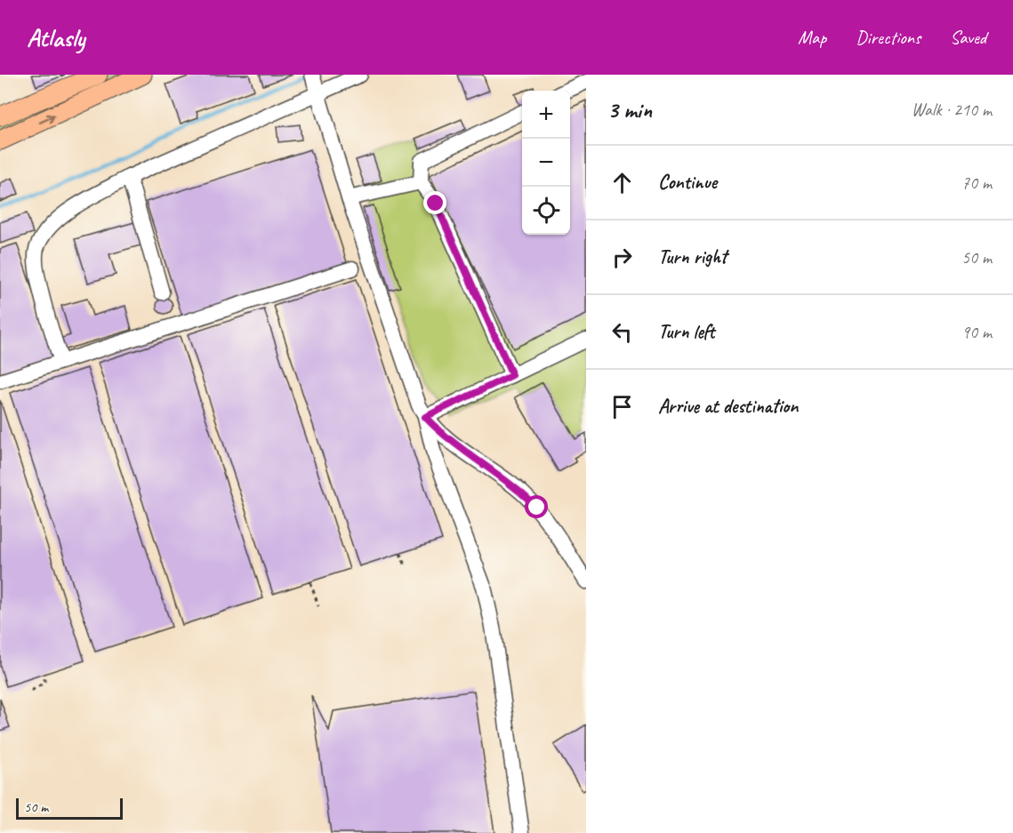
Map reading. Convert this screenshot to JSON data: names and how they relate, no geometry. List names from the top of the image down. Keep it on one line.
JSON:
{"scale_bar":"50 m","page":{"header":"Atlasly","nav":["Map","Directions","Saved"],"heading":["3 min","Walk · 210 m"],"map_buttons":["+","−"],"list":[["Continue","70 m"],["Turn right","50 m"],["Turn left","90 m"],"Arrive at destination"],"scale":"50 m"}}
